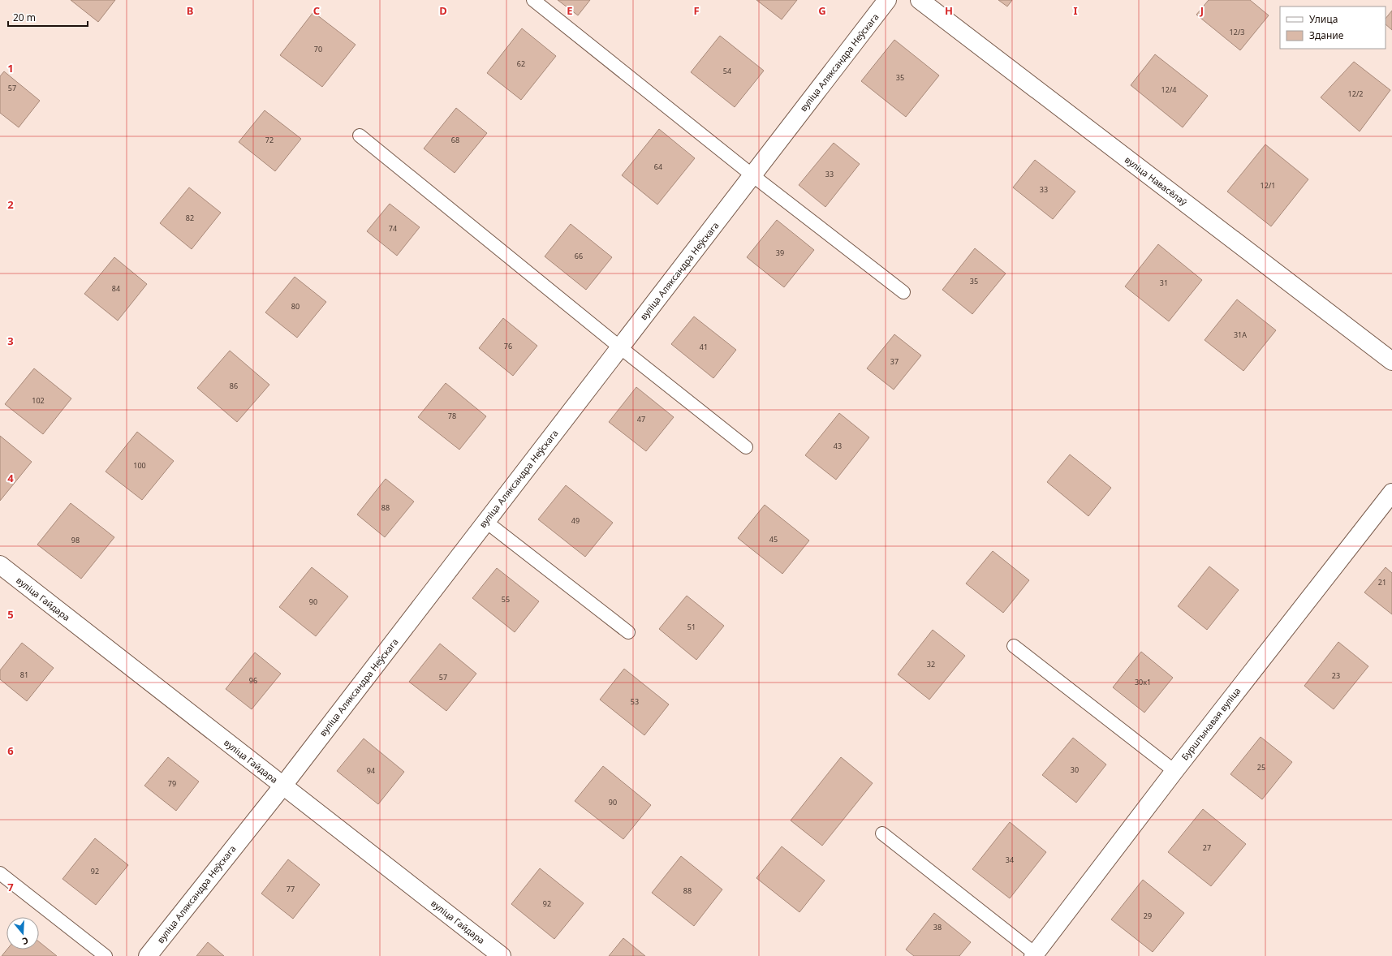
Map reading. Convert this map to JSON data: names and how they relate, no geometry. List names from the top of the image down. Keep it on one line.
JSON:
{"streets":{"street":["вуліца Аляксандра Неўскага","вуліца Навасёлаў","вуліца Гайдара","Бурштынавая вуліца"]},"crossings":[["вуліца Аляксандра Неўскага","вуліца Гайдара"]],"house_numbers":["12/3","70","62","54","35","57","12/4","12/2","72","68","64","33","12/1","33","82","74","39","66","35","31","84","80","31А","76","41","37","86","102","78","47","43","100","88","49","45","98","21","55","90","51","32","81","23","57","96","30к1","53","25","30","94","79","90","27","34","92","77","88","92","29","38"],"legend":["Улица","Здание"],"scale_bar":"20 m","north":"bottom","grid":{"columns":["B","C","D","E","F","G","H","I","J"],"rows":["1","2","3","4","5","6","7"]}}
